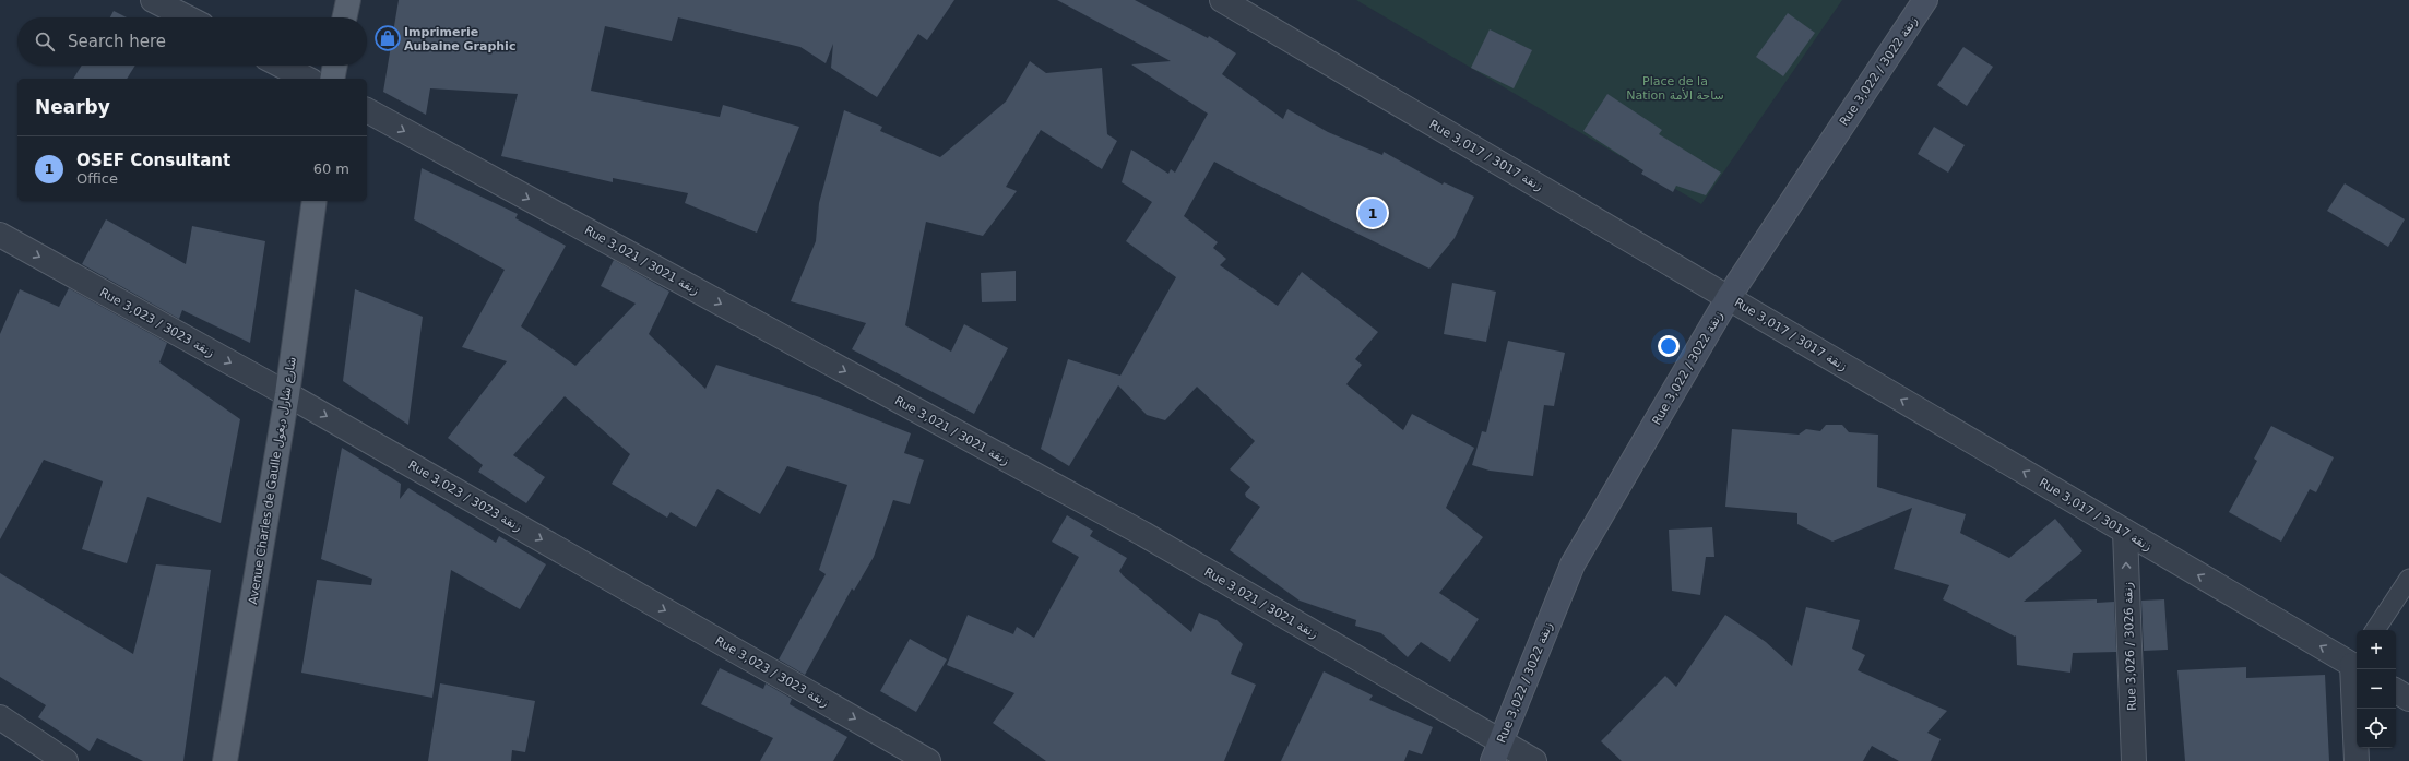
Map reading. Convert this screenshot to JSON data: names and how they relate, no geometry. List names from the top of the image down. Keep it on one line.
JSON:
{"streets":{"main road":["Avenue Charles de Gaulle شارع شارل ديغول"],"street":["Rue 3,022 / زنقة 3022","Rue 3,017 / زنقة 3017","Rue 3,021 / زنقة 3021","Rue 3,023 / زنقة 3023","Rue 3,026 / زنقة 3026"]},"crossings":[["Rue 3,022 / زنقة 3022","Rue 3,017 / زنقة 3017"],["Rue 3,022 / زنقة 3022","Rue 3,021 / زنقة 3021"],["Rue 3,017 / زنقة 3017","Rue 3,026 / زنقة 3026"],["Rue 3,023 / زنقة 3023","Avenue Charles de Gaulle شارع شارل ديغول"]],"one_way":["Rue 3,017 / زنقة 3017","Rue 3,021 / زنقة 3021","Rue 3,023 / زنقة 3023","Rue 3,026 / زنقة 3026"],"parks":["Place de la Nation ساحة الأمة"],"places":{"shop":["Imprimerie Aubaine Graphic"]},"page":{"search":"Search here","heading":"Nearby","list":[{"mark":"1","name":"OSEF Consultant","note":"Office","value":"60 m"}],"pins":"1","map_buttons":["+","−"]}}
